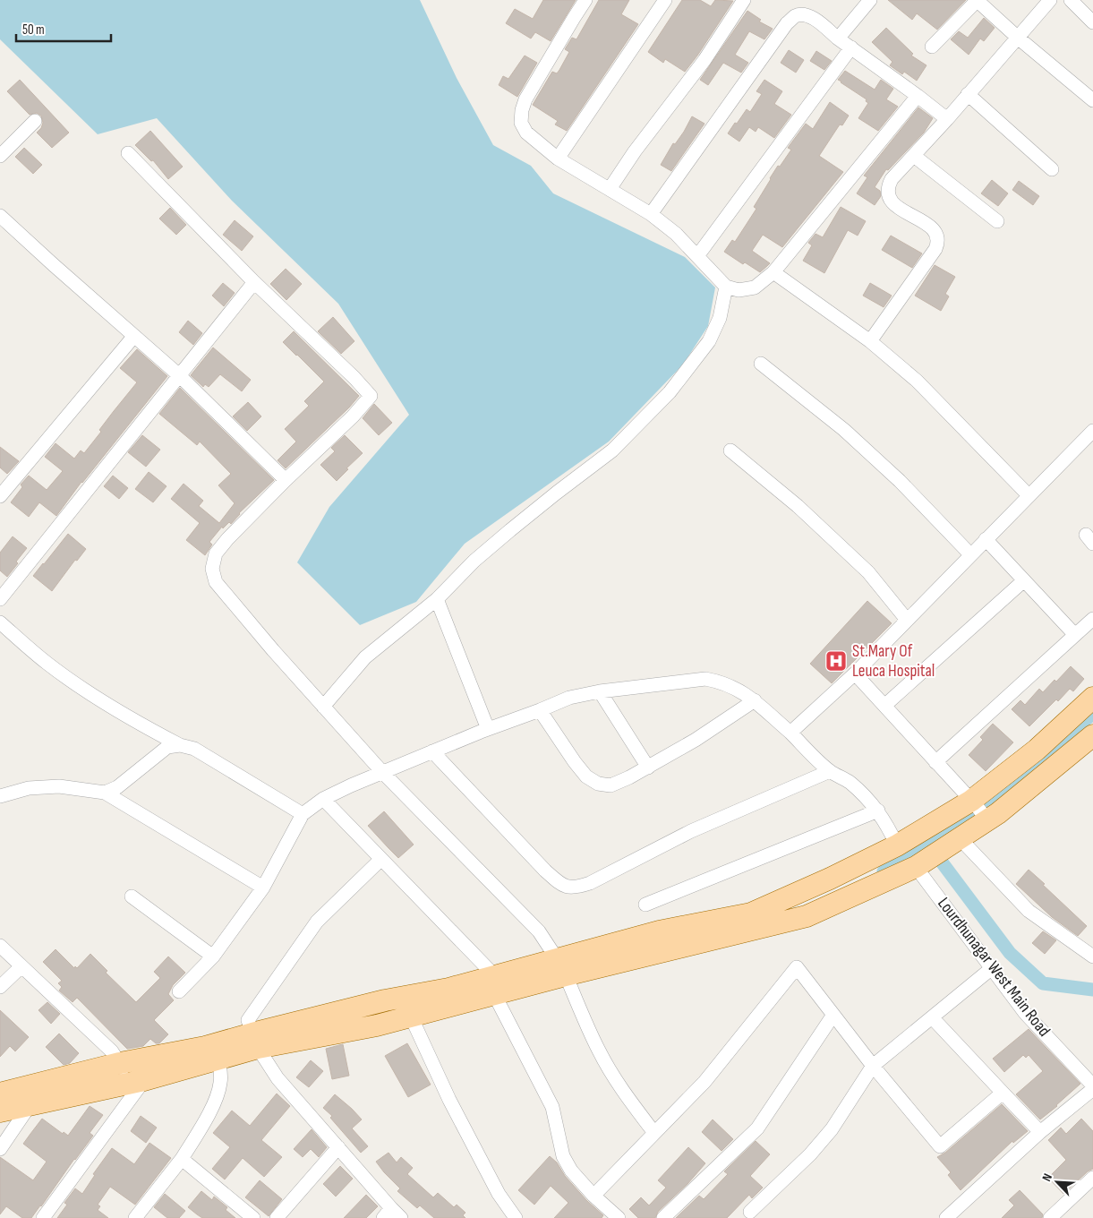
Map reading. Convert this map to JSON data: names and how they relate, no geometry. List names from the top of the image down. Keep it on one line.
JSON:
{"streets":{"street":["Lourdhunagar West Main Road"]},"places":{"hospital":["St.Mary Of Leuca Hospital"]},"scale_bar":"50 m","north":"top left"}
